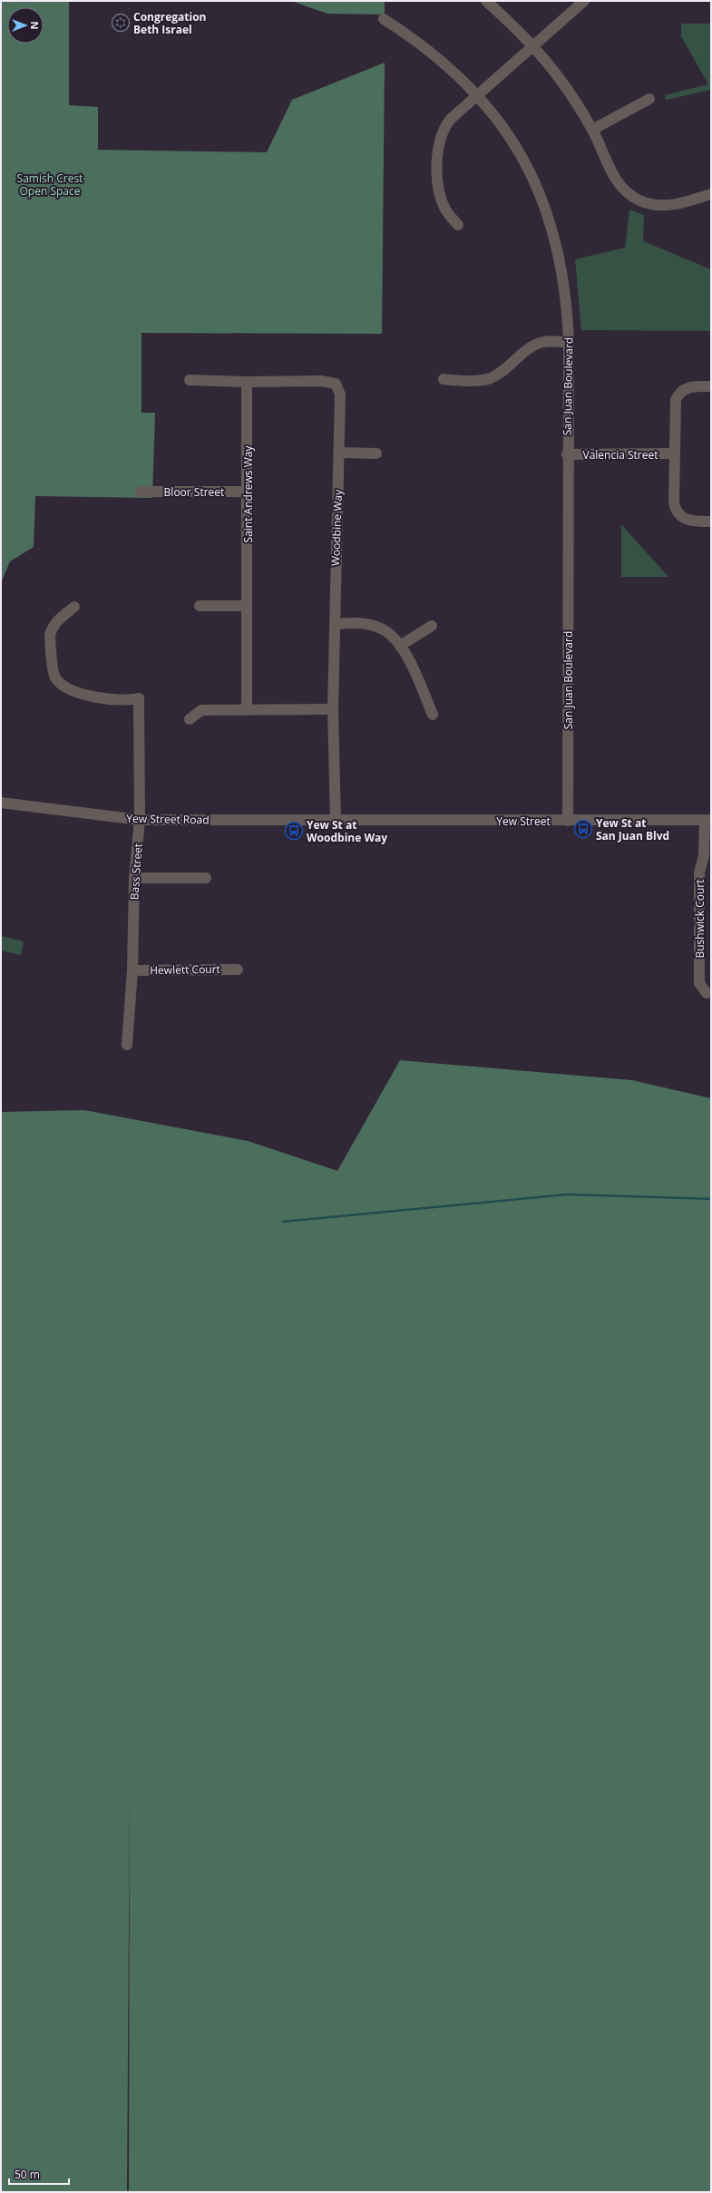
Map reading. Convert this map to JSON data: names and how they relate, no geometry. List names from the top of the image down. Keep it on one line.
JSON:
{"streets":{"street":["San Juan Boulevard","Valencia Street","Bloor Street","Saint Andrews Way","Woodbine Way","Yew Street Road","Yew Street","Bass Street","Bushwick Court","Hewlett Court"]},"crossings":[["San Juan Boulevard","Valencia Street"],["San Juan Boulevard","Yew Street"],["Bloor Street","Saint Andrews Way"],["Saint Andrews Way","Woodbine Way"],["Woodbine Way","Yew Street Road"],["Woodbine Way","Yew Street"],["Yew Street Road","Yew Street"],["Yew Street Road","Bass Street"],["Yew Street","Bushwick Court"],["Bass Street","Hewlett Court"]],"parks":["Samish Crest Open Space"],"places":{"synagogue":["Congregation Beth Israel"],"bus stop":["Yew St at San Juan Blvd","Yew St at Woodbine Way"]},"scale_bar":"50 m","north":"right"}
